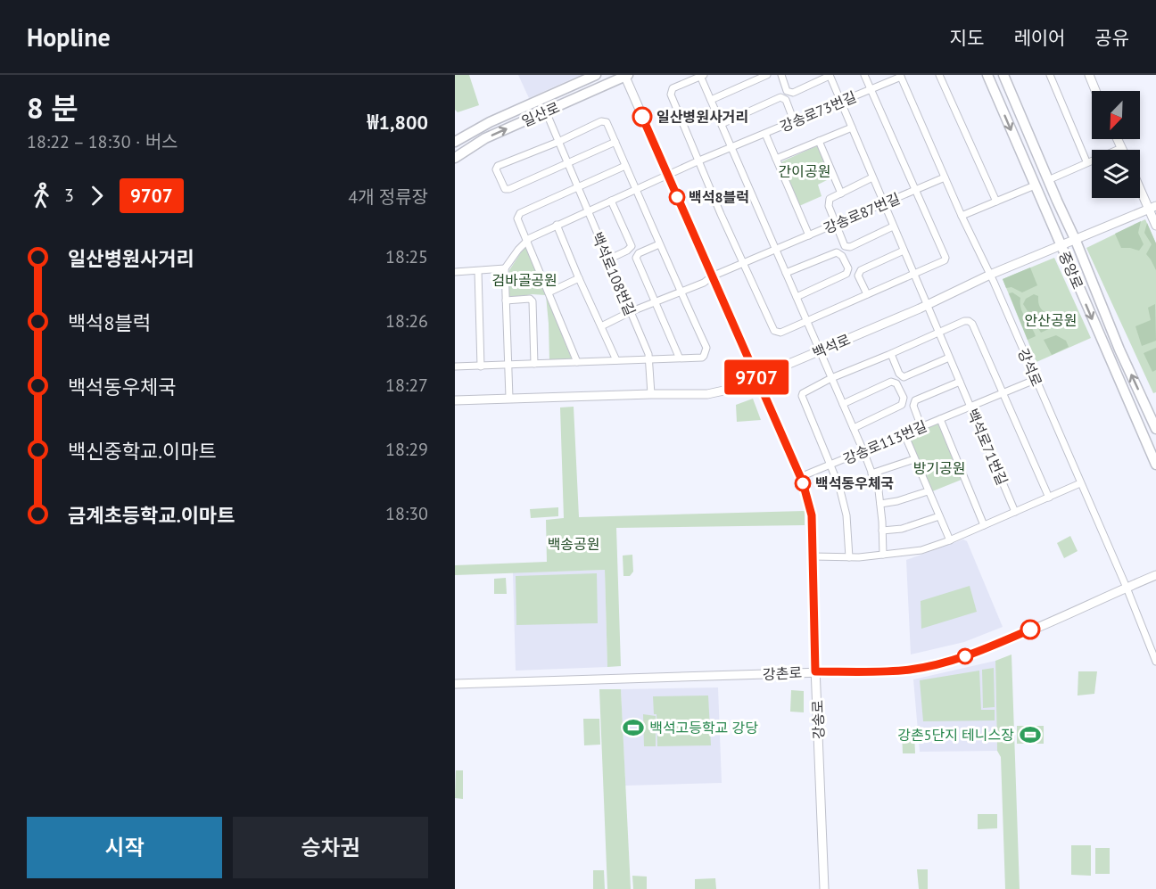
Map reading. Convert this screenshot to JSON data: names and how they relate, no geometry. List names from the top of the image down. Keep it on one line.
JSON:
{"streets":{"main road":["일산로","중앙로","백석로","강촌로","강송로"],"street":["강송로73번길","강송로87번길","백석로108번길","강석로","강송로113번길","백석로71번길"]},"crossings":[["강송로73번길","강송로87번길"],["강송로73번길","백석로108번길"],["강송로73번길","강석로"],["강송로73번길","백석로71번길"],["강송로73번길","강송로"],["일산로","백석로108번길"],["일산로","강송로"],["강송로87번길","백석로108번길"],["강송로87번길","강석로"],["강송로87번길","백석로71번길"],["강송로87번길","강송로"],["중앙로","백석로"],["백석로108번길","백석로"],["백석로","강석로"],["백석로","백석로71번길"],["백석로","강송로"],["강석로","강송로113번길"],["강석로","강촌로"],["강송로113번길","백석로71번길"],["강송로113번길","강송로"],["강촌로","강송로"]],"parks":["간이공원","검바골공원","안산공원","방기공원","백송공원"],"places":{"other":["일산병원사거리","백석8블럭","백석동우체국"],"sports":["백석고등학교 강당","강촌5단지 테니스장"]},"lines":["bus line 9707"],"north":"bottom left","page":{"header":"Hopline","nav":["지도","레이어","공유"],"heading":["8 분","18:22 – 18:30 · 버스","₩1,800"],"on_map":"9707","legs":["3","9707","4개 정류장"],"list":[{"name":"일산병원사거리","value":"18:25"},{"name":"백석8블럭","value":"18:26"},{"name":"백석동우체국","value":"18:27"},{"name":"백신중학교.이마트","value":"18:29"},{"name":"금계초등학교.이마트","value":"18:30"}],"buttons":["시작","승차권"]}}
